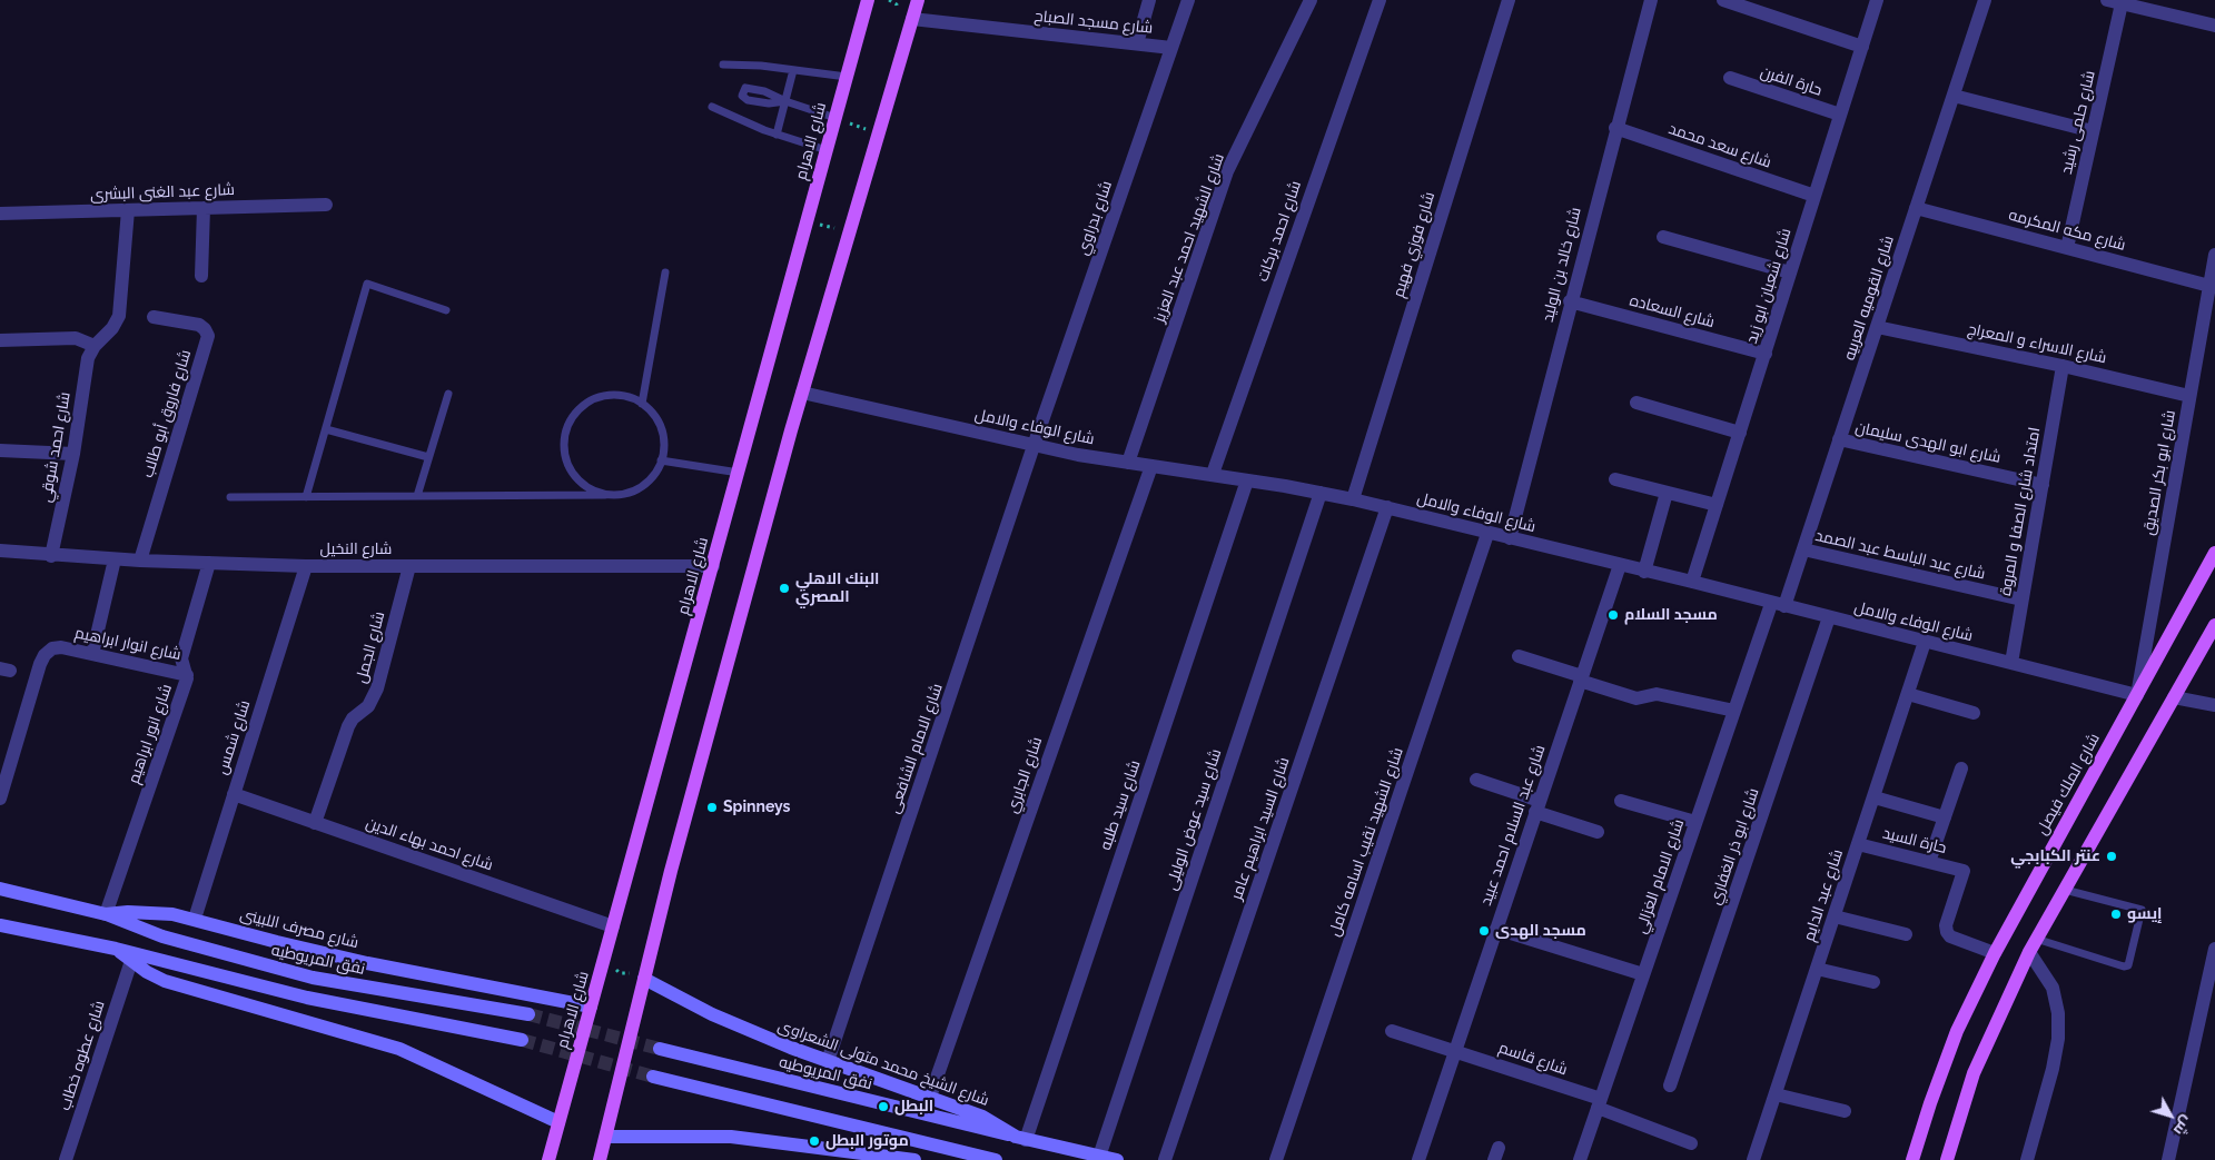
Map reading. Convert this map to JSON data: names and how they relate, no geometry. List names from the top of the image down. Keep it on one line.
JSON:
{"streets":{"main road":["شارع الاهرام","شارع الملك فيصل","شارع مصرف اللبينى","نفق المريوطيه","شارع الشيخ محمد متولى الشعراوى"],"street":["شارع مسجد الصباح","حارة الفرن","شارع حلمى رشيد","شارع سعد محمد","شارع عبد الغنى البشرى","شارع بدراوي","شارع مكه المكرمه","شارع احمد بركات","شارع الشهيد احمد عبد العزيز","شارع فوزي فهيم","شارع خالد بن الوليد","شارع شعبان ابو زيد","شارع القوميه العربيه","شارع السعاده","شارع الاسراء و المعراج","شارع فاروق أبو طالب","شارع الوفاء والامل","شارع ابو الهدى سليمان","شارع احمد شوقي","شارع ابو بكر الصديق","امتداد شارع الصفا و المروة","شارع النخيل","شارع عبد الباسط عبد الصمد","شارع انوار ابراهيم","شارع الجمل","شارع انور ابراهيم","شارع شمس","شارع الامام الشافعى","شارع الجابري","شارع سيد طلبه","شارع سيد عوض الوليلى","شارع عبد السلام احمد عبيد","شارع السيد ابراهيم عامر","حارة السيد","شارع الشهيد نقيب اسامه كامل","شارع احمد بهاء الدين","شارع ابو ذر الغفاري","شارع الامام الغزالي","شارع عبد الدايم","شارع عطوه خطاب","شارع قاسم"]},"crossings":[["شارع مسجد الصباح","شارع بدراوي"],["حارة الفرن","شارع شعبان ابو زيد"],["شارع حلمى رشيد","شارع مكه المكرمه"],["شارع الاهرام","شارع النخيل"],["شارع الاهرام","شارع احمد بهاء الدين"],["شارع الاهرام","شارع مصرف اللبينى"],["شارع سعد محمد","شارع خالد بن الوليد"],["شارع سعد محمد","شارع شعبان ابو زيد"],["شارع بدراوي","شارع الوفاء والامل"],["شارع بدراوي","شارع الامام الشافعى"],["شارع مكه المكرمه","شارع القوميه العربيه"],["شارع مكه المكرمه","شارع ابو بكر الصديق"],["شارع احمد بركات","شارع الوفاء والامل"],["شارع الشهيد احمد عبد العزيز","شارع الوفاء والامل"],["شارع فوزي فهيم","شارع الوفاء والامل"],["شارع خالد بن الوليد","شارع السعاده"],["شارع خالد بن الوليد","شارع الوفاء والامل"],["شارع شعبان ابو زيد","شارع السعاده"],["شارع شعبان ابو زيد","شارع الوفاء والامل"],["شارع القوميه العربيه","شارع الاسراء و المعراج"],["شارع القوميه العربيه","شارع الوفاء والامل"],["شارع القوميه العربيه","شارع ابو الهدى سليمان"],["شارع القوميه العربيه","شارع عبد الباسط عبد الصمد"],["شارع القوميه العربيه","شارع الامام الغزالي"],["شارع الاسراء و المعراج","شارع ابو بكر الصديق"],["شارع الاسراء و المعراج","امتداد شارع الصفا و المروة"],["شارع فاروق أبو طالب","شارع النخيل"],["شارع الوفاء والامل","شارع ابو بكر الصديق"],["شارع الوفاء والامل","امتداد شارع الصفا و المروة"],["شارع الوفاء والامل","شارع الامام الشافعى"],["شارع الوفاء والامل","شارع الجابري"],["شارع الوفاء والامل","شارع الملك فيصل"],["شارع الوفاء والامل","شارع سيد طلبه"],["شارع الوفاء والامل","شارع سيد عوض الوليلى"],["شارع الوفاء والامل","شارع عبد السلام احمد عبيد"],["شارع الوفاء والامل","شارع السيد ابراهيم عامر"],["شارع الوفاء والامل","شارع الشهيد نقيب اسامه كامل"],["شارع الوفاء والامل","شارع ابو ذر الغفاري"],["شارع الوفاء والامل","شارع الامام الغزالي"],["شارع الوفاء والامل","شارع عبد الدايم"],["شارع ابو الهدى سليمان","امتداد شارع الصفا و المروة"],["شارع احمد شوقي","شارع النخيل"],["شارع ابو بكر الصديق","شارع الملك فيصل"],["امتداد شارع الصفا و المروة","شارع عبد الباسط عبد الصمد"],["شارع النخيل","شارع الجمل"],["شارع النخيل","شارع انور ابراهيم"],["شارع النخيل","شارع شمس"],["شارع انوار ابراهيم","شارع انور ابراهيم"],["شارع الجمل","شارع احمد بهاء الدين"],["شارع انور ابراهيم","شارع مصرف اللبينى"],["شارع انور ابراهيم","نفق المريوطيه"],["شارع شمس","شارع احمد بهاء الدين"],["شارع شمس","شارع مصرف اللبينى"],["شارع الامام الشافعى","شارع الشيخ محمد متولى الشعراوى"],["شارع الجابري","شارع الشيخ محمد متولى الشعراوى"],["شارع الملك فيصل","حارة السيد"],["شارع سيد طلبه","نفق المريوطيه"],["شارع سيد طلبه","شارع الشيخ محمد متولى الشعراوى"],["شارع سيد عوض الوليلى","شارع الشيخ محمد متولى الشعراوى"],["شارع عبد السلام احمد عبيد","شارع قاسم"],["حارة السيد","شارع عبد الدايم"],["شارع الامام الغزالي","شارع قاسم"],["شارع مصرف اللبينى","نفق المريوطيه"],["نفق المريوطيه","شارع الشيخ محمد متولى الشعراوى"]],"places":["البنك الاهلي المصري","مسجد السلام","Spinneys","عنتر الكبابجي","إيسو","مسجد الهدى","البطل","موتور البطل"],"north":"bottom right"}
